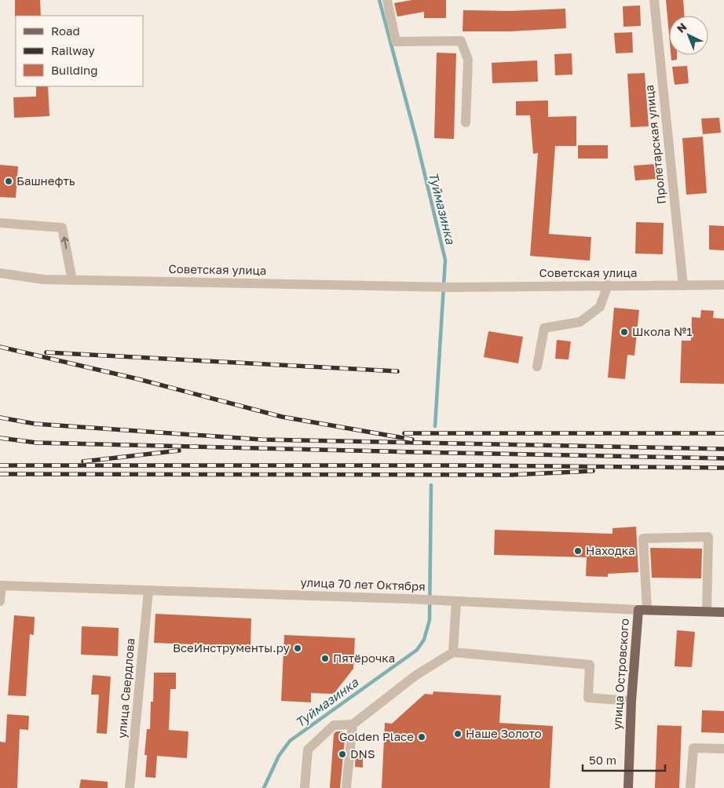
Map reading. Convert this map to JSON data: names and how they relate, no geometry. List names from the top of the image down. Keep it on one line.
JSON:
{"streets":{"main road":["улица 70 лет Октября","улица Островского"],"street":["Пролетарская улица","Советская улица","улица Свердлова"]},"crossings":[["Пролетарская улица","Советская улица"],["улица 70 лет Октября","улица Островского"],["улица 70 лет Октября","улица Свердлова"]],"water":["Туймазинка"],"places":["Башнефть","Школа №1","Находка","ВсеИнструменты.ру","Пятёрочка","Наше Золото","Golden Place","DNS"],"legend":["Road","Railway","Building"],"scale_bar":"50 m","north":"top left"}
